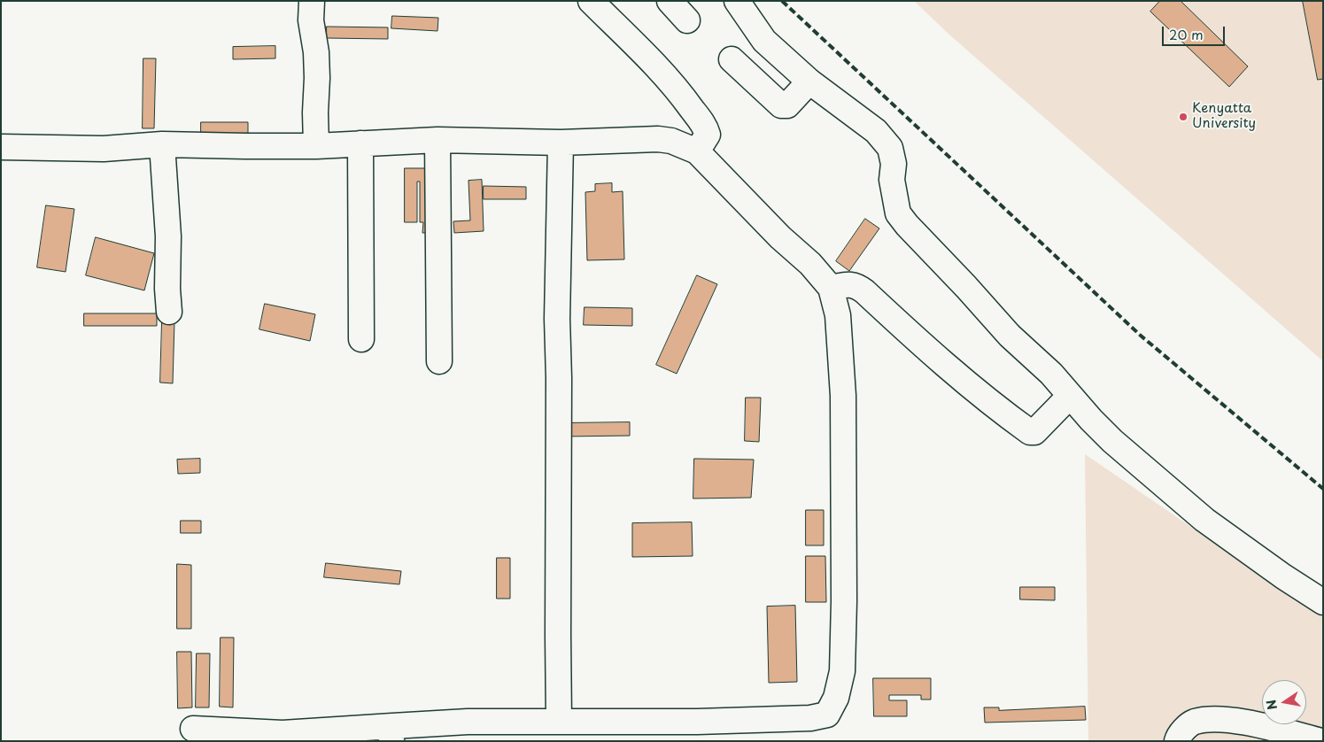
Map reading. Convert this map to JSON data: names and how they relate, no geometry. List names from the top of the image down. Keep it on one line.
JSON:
{"places":["Kenyatta University"],"scale_bar":"20 m","north":"left"}
